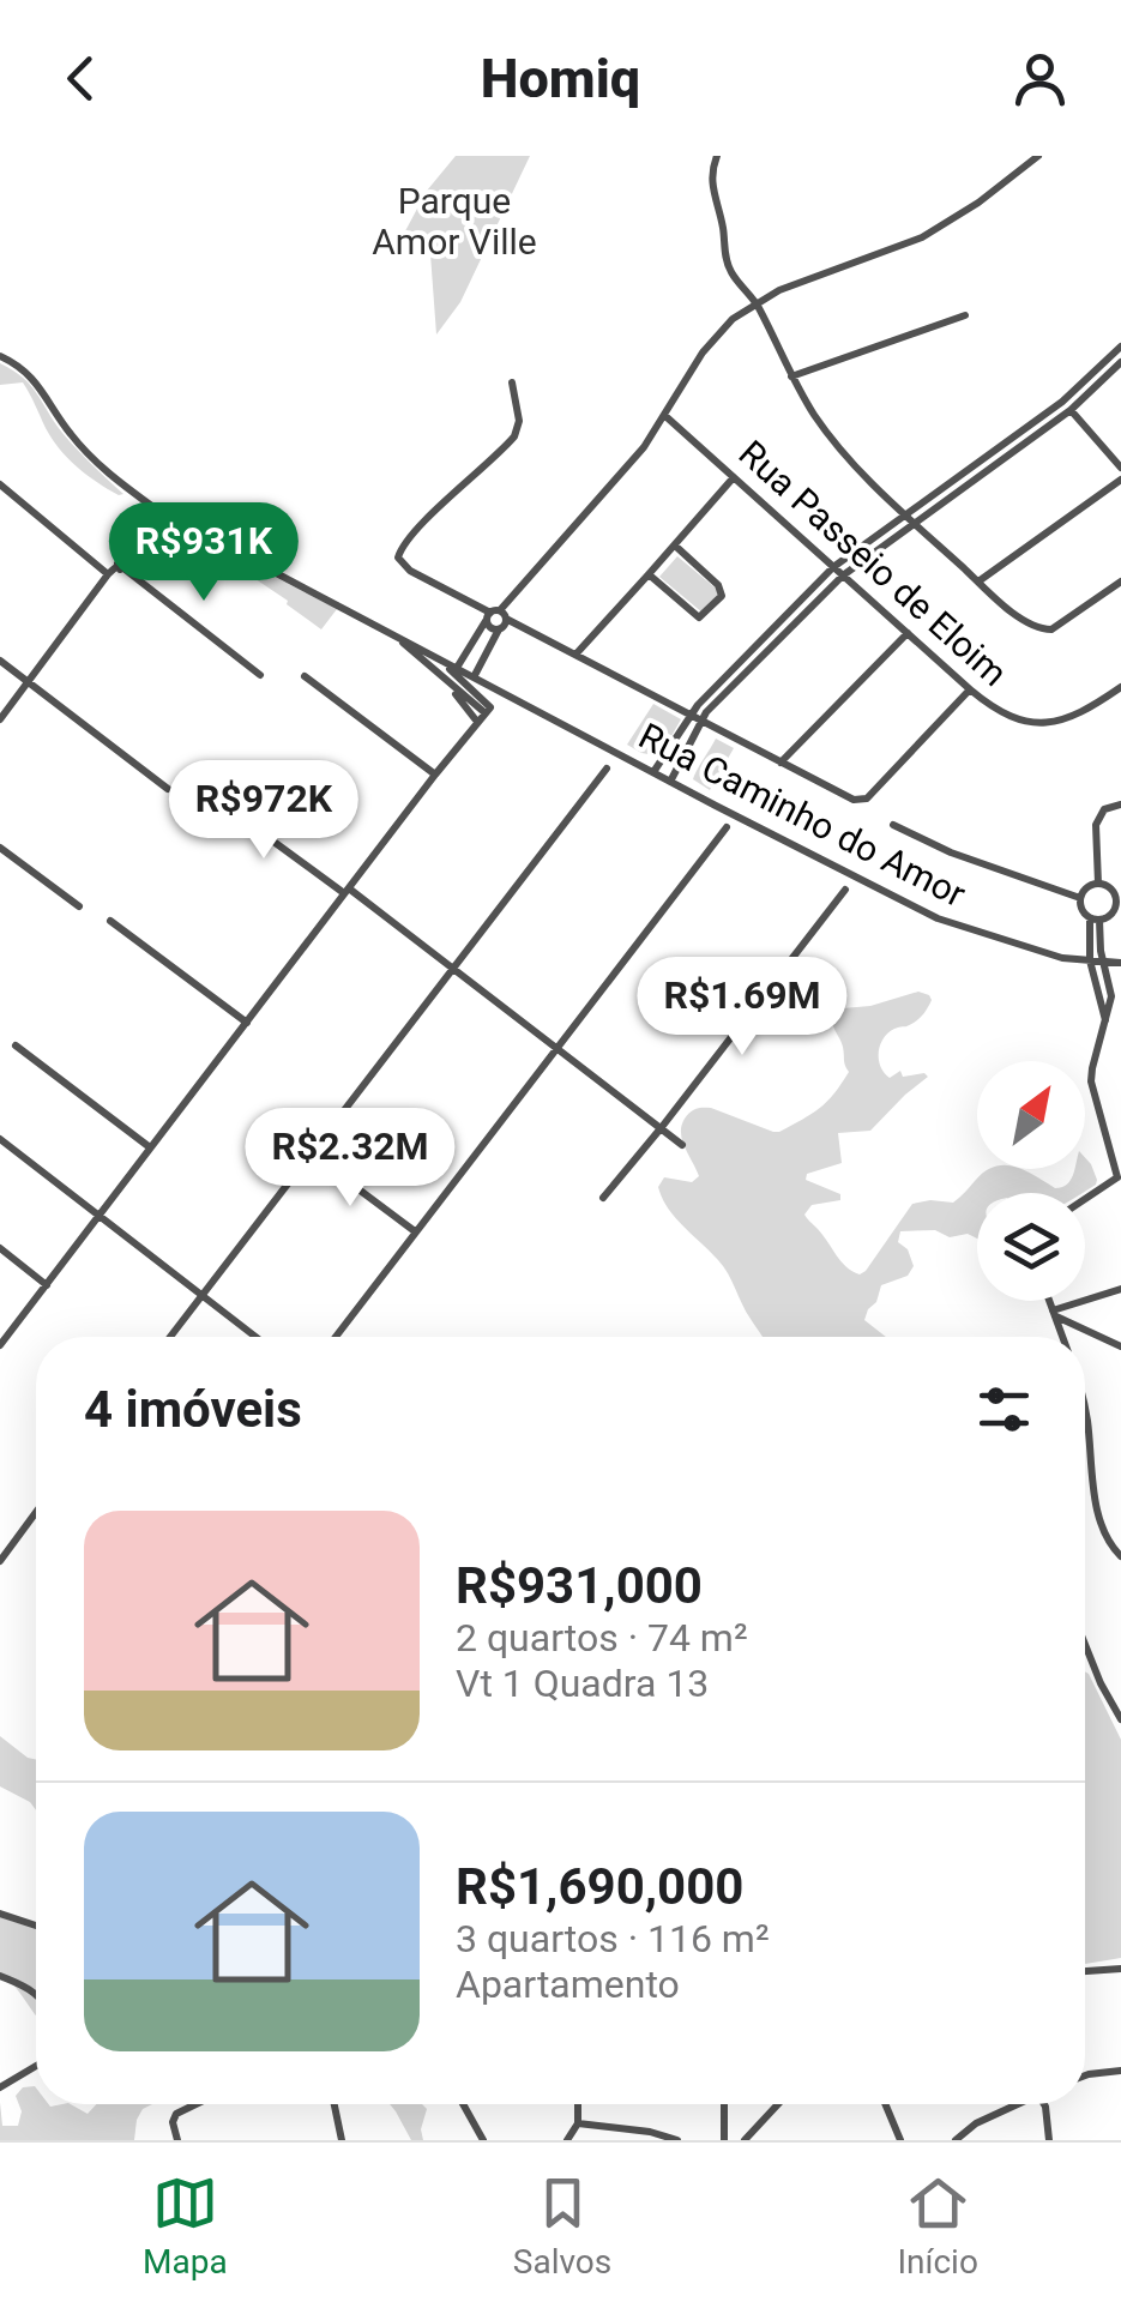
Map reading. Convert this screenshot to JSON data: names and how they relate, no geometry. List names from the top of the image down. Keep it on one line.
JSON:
{"streets":{"street":["Rua Passeio de Eloim","Rua Caminho do Amor"]},"crossings":[["Rua Passeio de Eloim","Rua Caminho do Amor"]],"parks":["Parque Amor Ville"],"north":"top right","page":{"header":"Homiq","price":["R$931K","R$972K","R$1.69M","R$2.32M"],"heading":"4 imóveis","list":[{"name":"R$931,000","note":"2 quartos · 74 m² · Vt 1 Quadra 13"},{"name":"R$1,690,000","note":"3 quartos · 116 m² · Apartamento"}],"tabs":["Mapa","Salvos","Início"]}}
